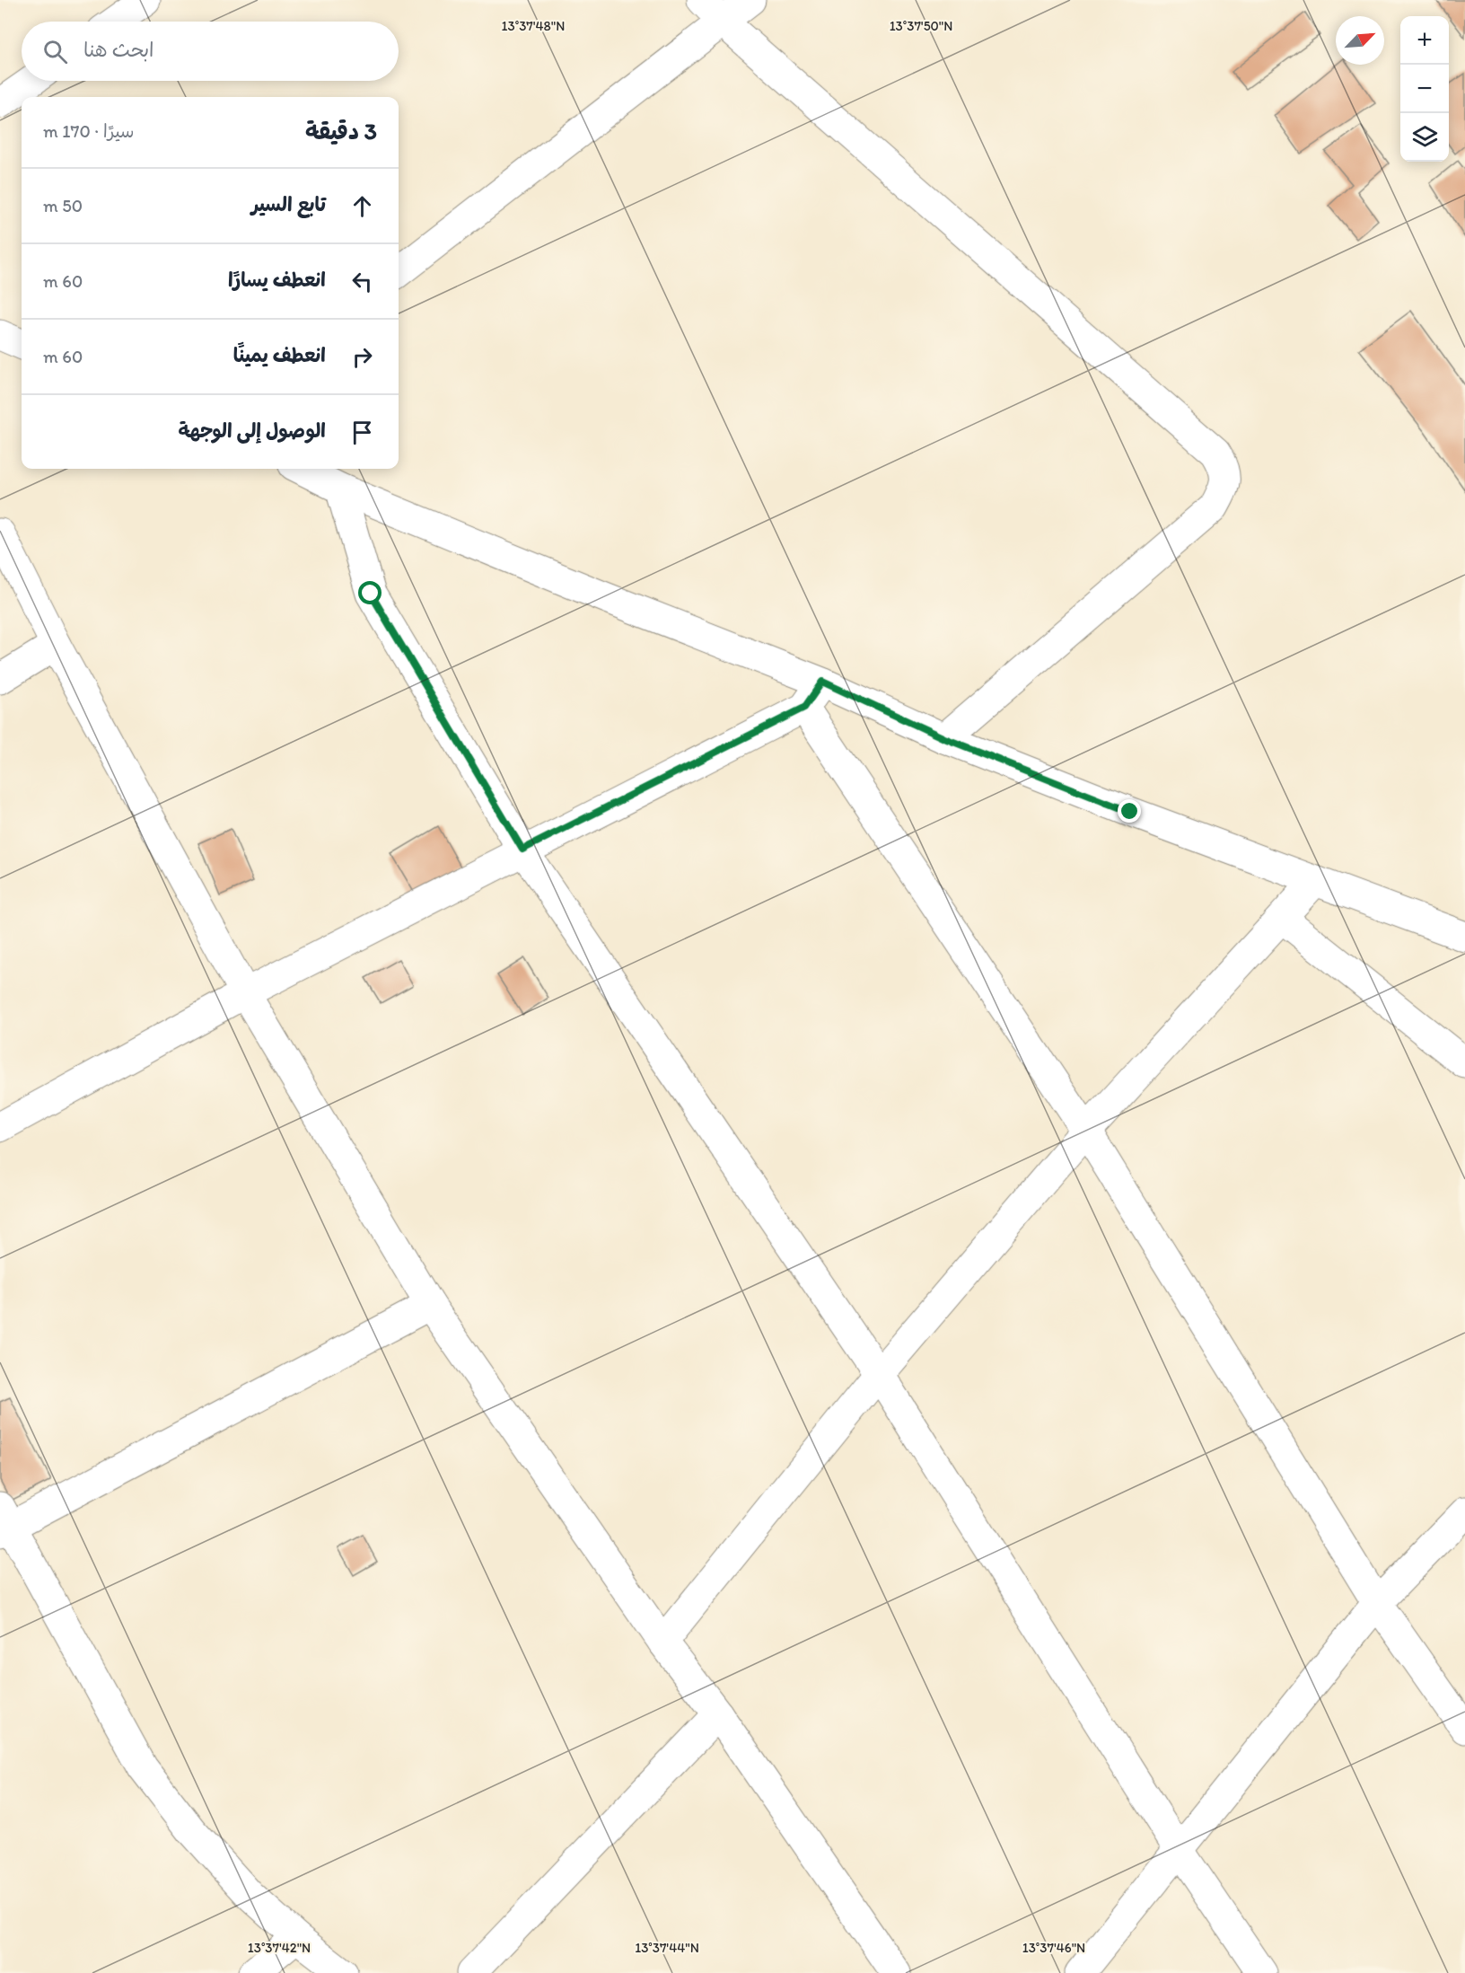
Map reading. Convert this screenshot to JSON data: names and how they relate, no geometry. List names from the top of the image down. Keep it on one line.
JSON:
{"north":"top right","page":{"map_buttons":["+","−"],"search":"ابحث هنا","heading":["3 دقيقة","سيرًا · 170 m"],"list":[["تابع السير","50 m"],["انعطف يسارًا","60 m"],["انعطف يمينًا","60 m"],"الوصول إلى الوجهة"]},"coordinates":["13°37'48\"N","13°37'50\"N","13°37'42\"N","13°37'44\"N","13°37'46\"N"]}
